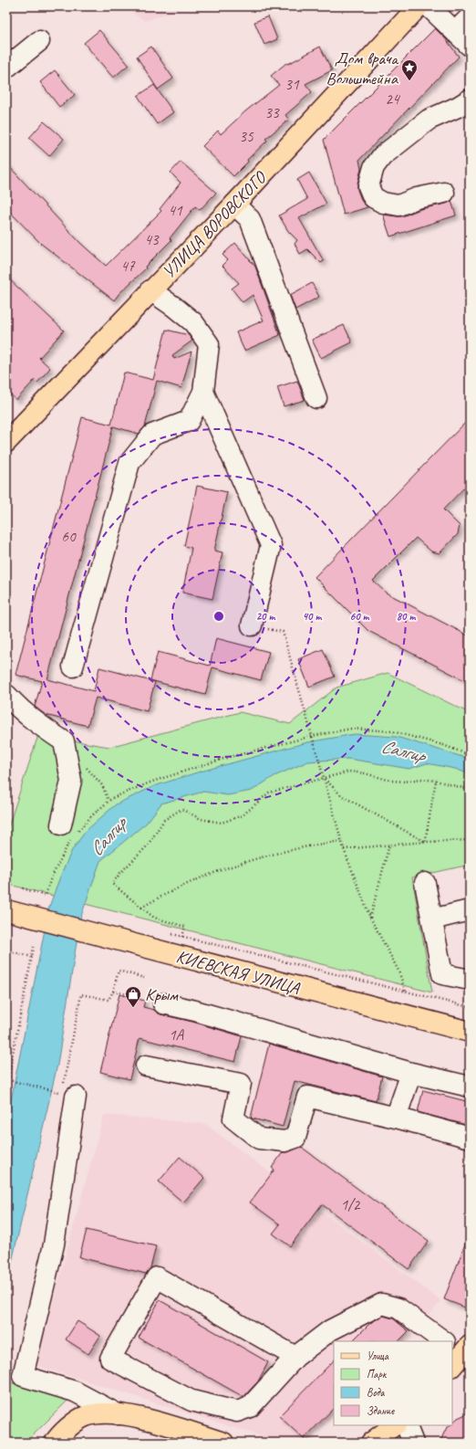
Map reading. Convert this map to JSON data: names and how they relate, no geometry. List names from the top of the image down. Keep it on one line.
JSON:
{"streets":{"main road":["УЛИЦА ВОРОВСКОГО","КИЕВСКАЯ УЛИЦА"]},"water":["Салгир"],"places":{"place":["Дом врача Вольштейна"],"shop":["Крым"]},"house_numbers":["31","24","33","35","41","43","47","60","1А","1/2"],"legend":["Улица","Парк","Вода","Здание"],"rings":["20 m","40 m","60 m","80 m"]}
